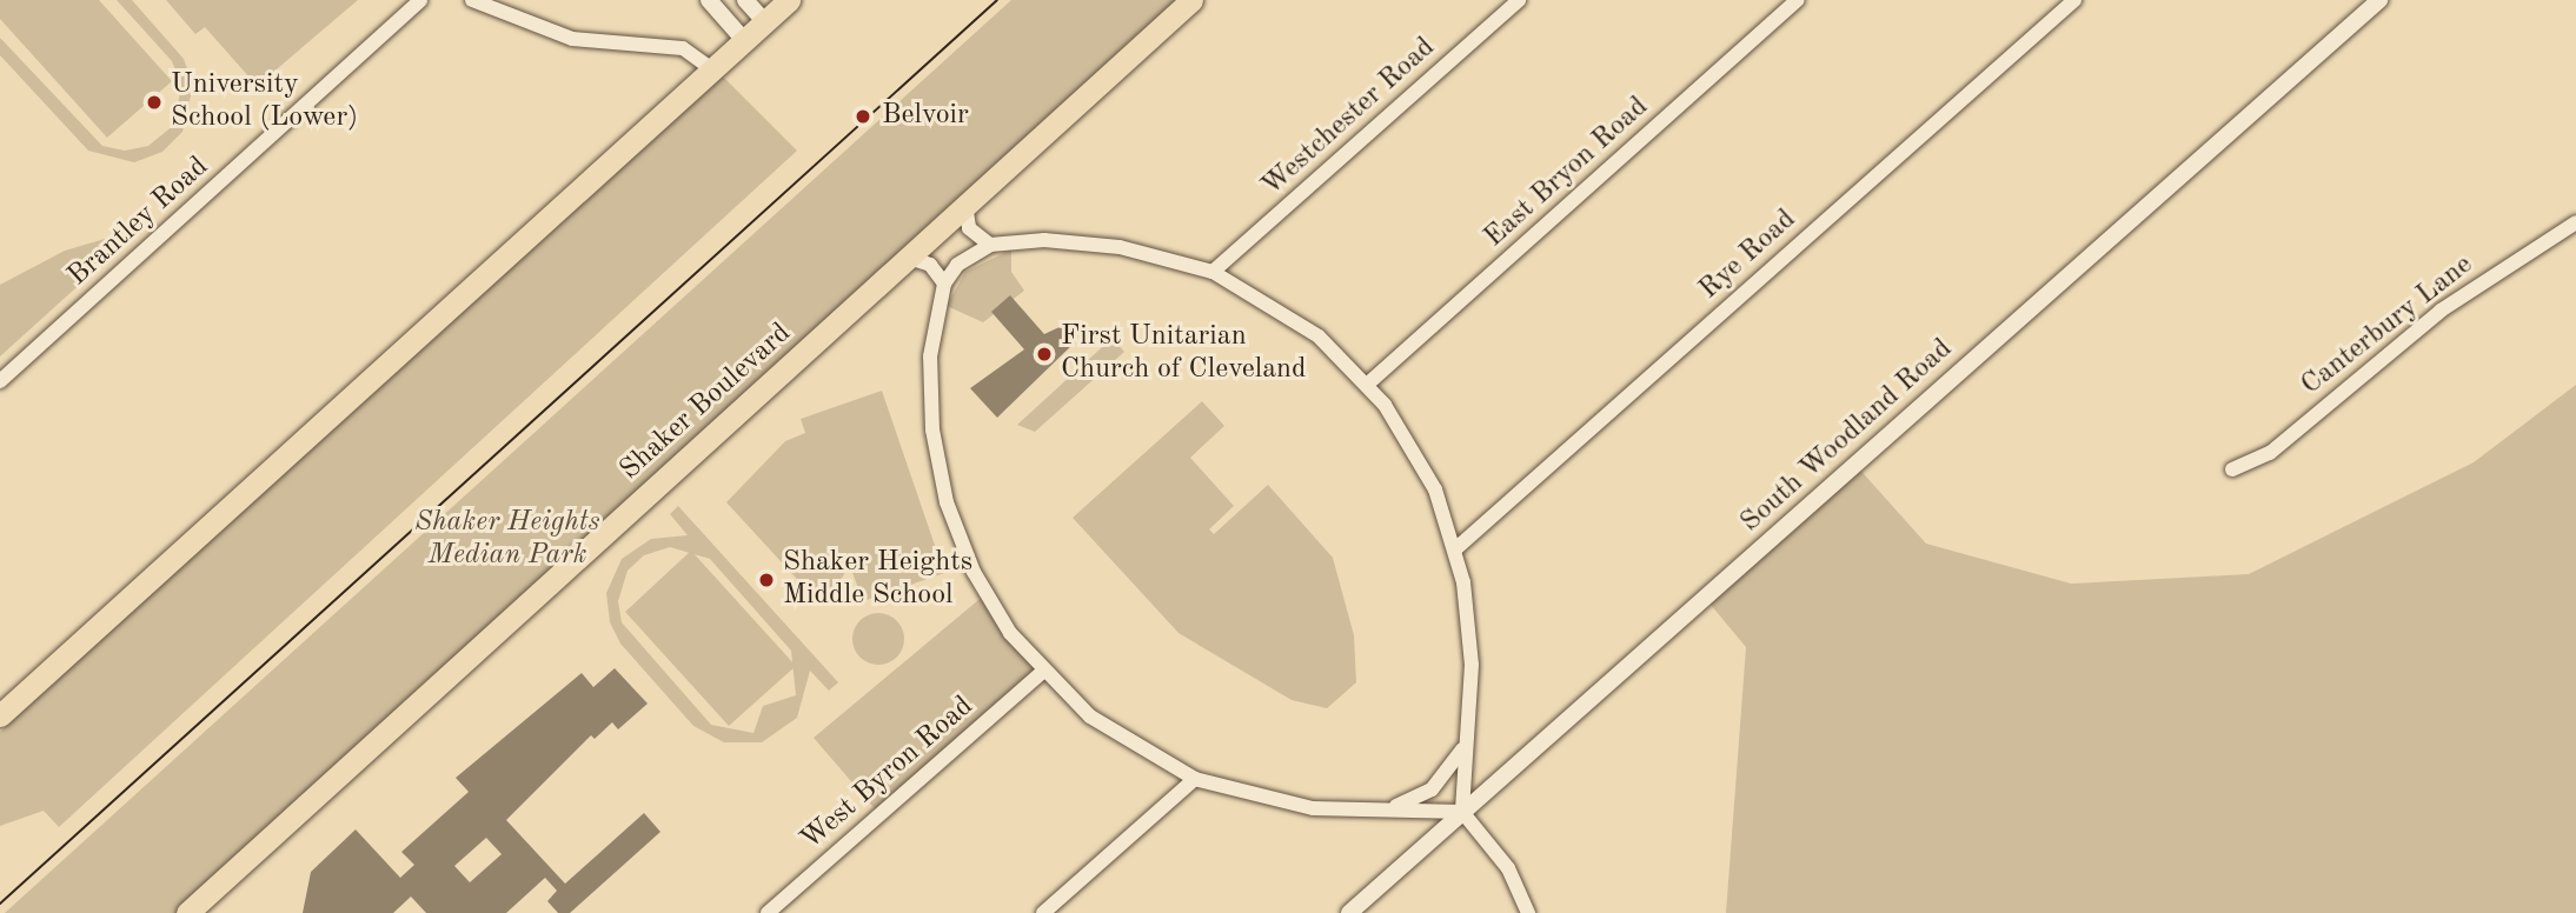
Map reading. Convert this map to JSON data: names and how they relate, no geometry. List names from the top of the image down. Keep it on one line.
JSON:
{"streets":{"main road":["Shaker Boulevard"],"street":["Westchester Road","East Bryon Road","Brantley Road","Rye Road","Canterbury Lane","South Woodland Road","West Byron Road"]},"parks":["Shaker Heights Median Park"],"places":["University School (Lower)","Belvoir","First Unitarian Church of Cleveland","Shaker Heights Middle School"]}
